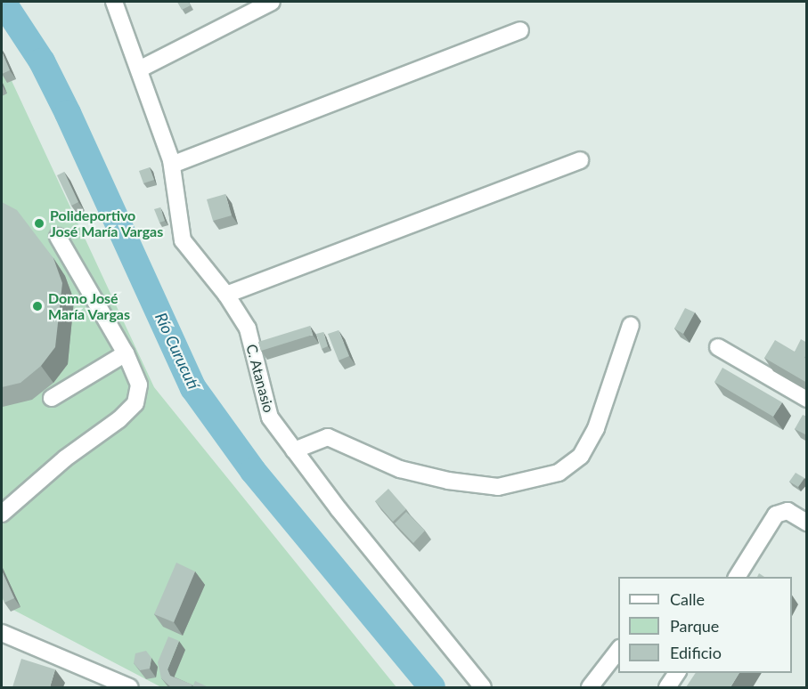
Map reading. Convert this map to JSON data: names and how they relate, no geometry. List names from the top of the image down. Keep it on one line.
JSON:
{"streets":{"street":["C. Atanasio"]},"water":["Río Curucutí"],"places":["Polideportivo José María Vargas","Domo José María Vargas"],"legend":["Calle","Parque","Edificio"]}
